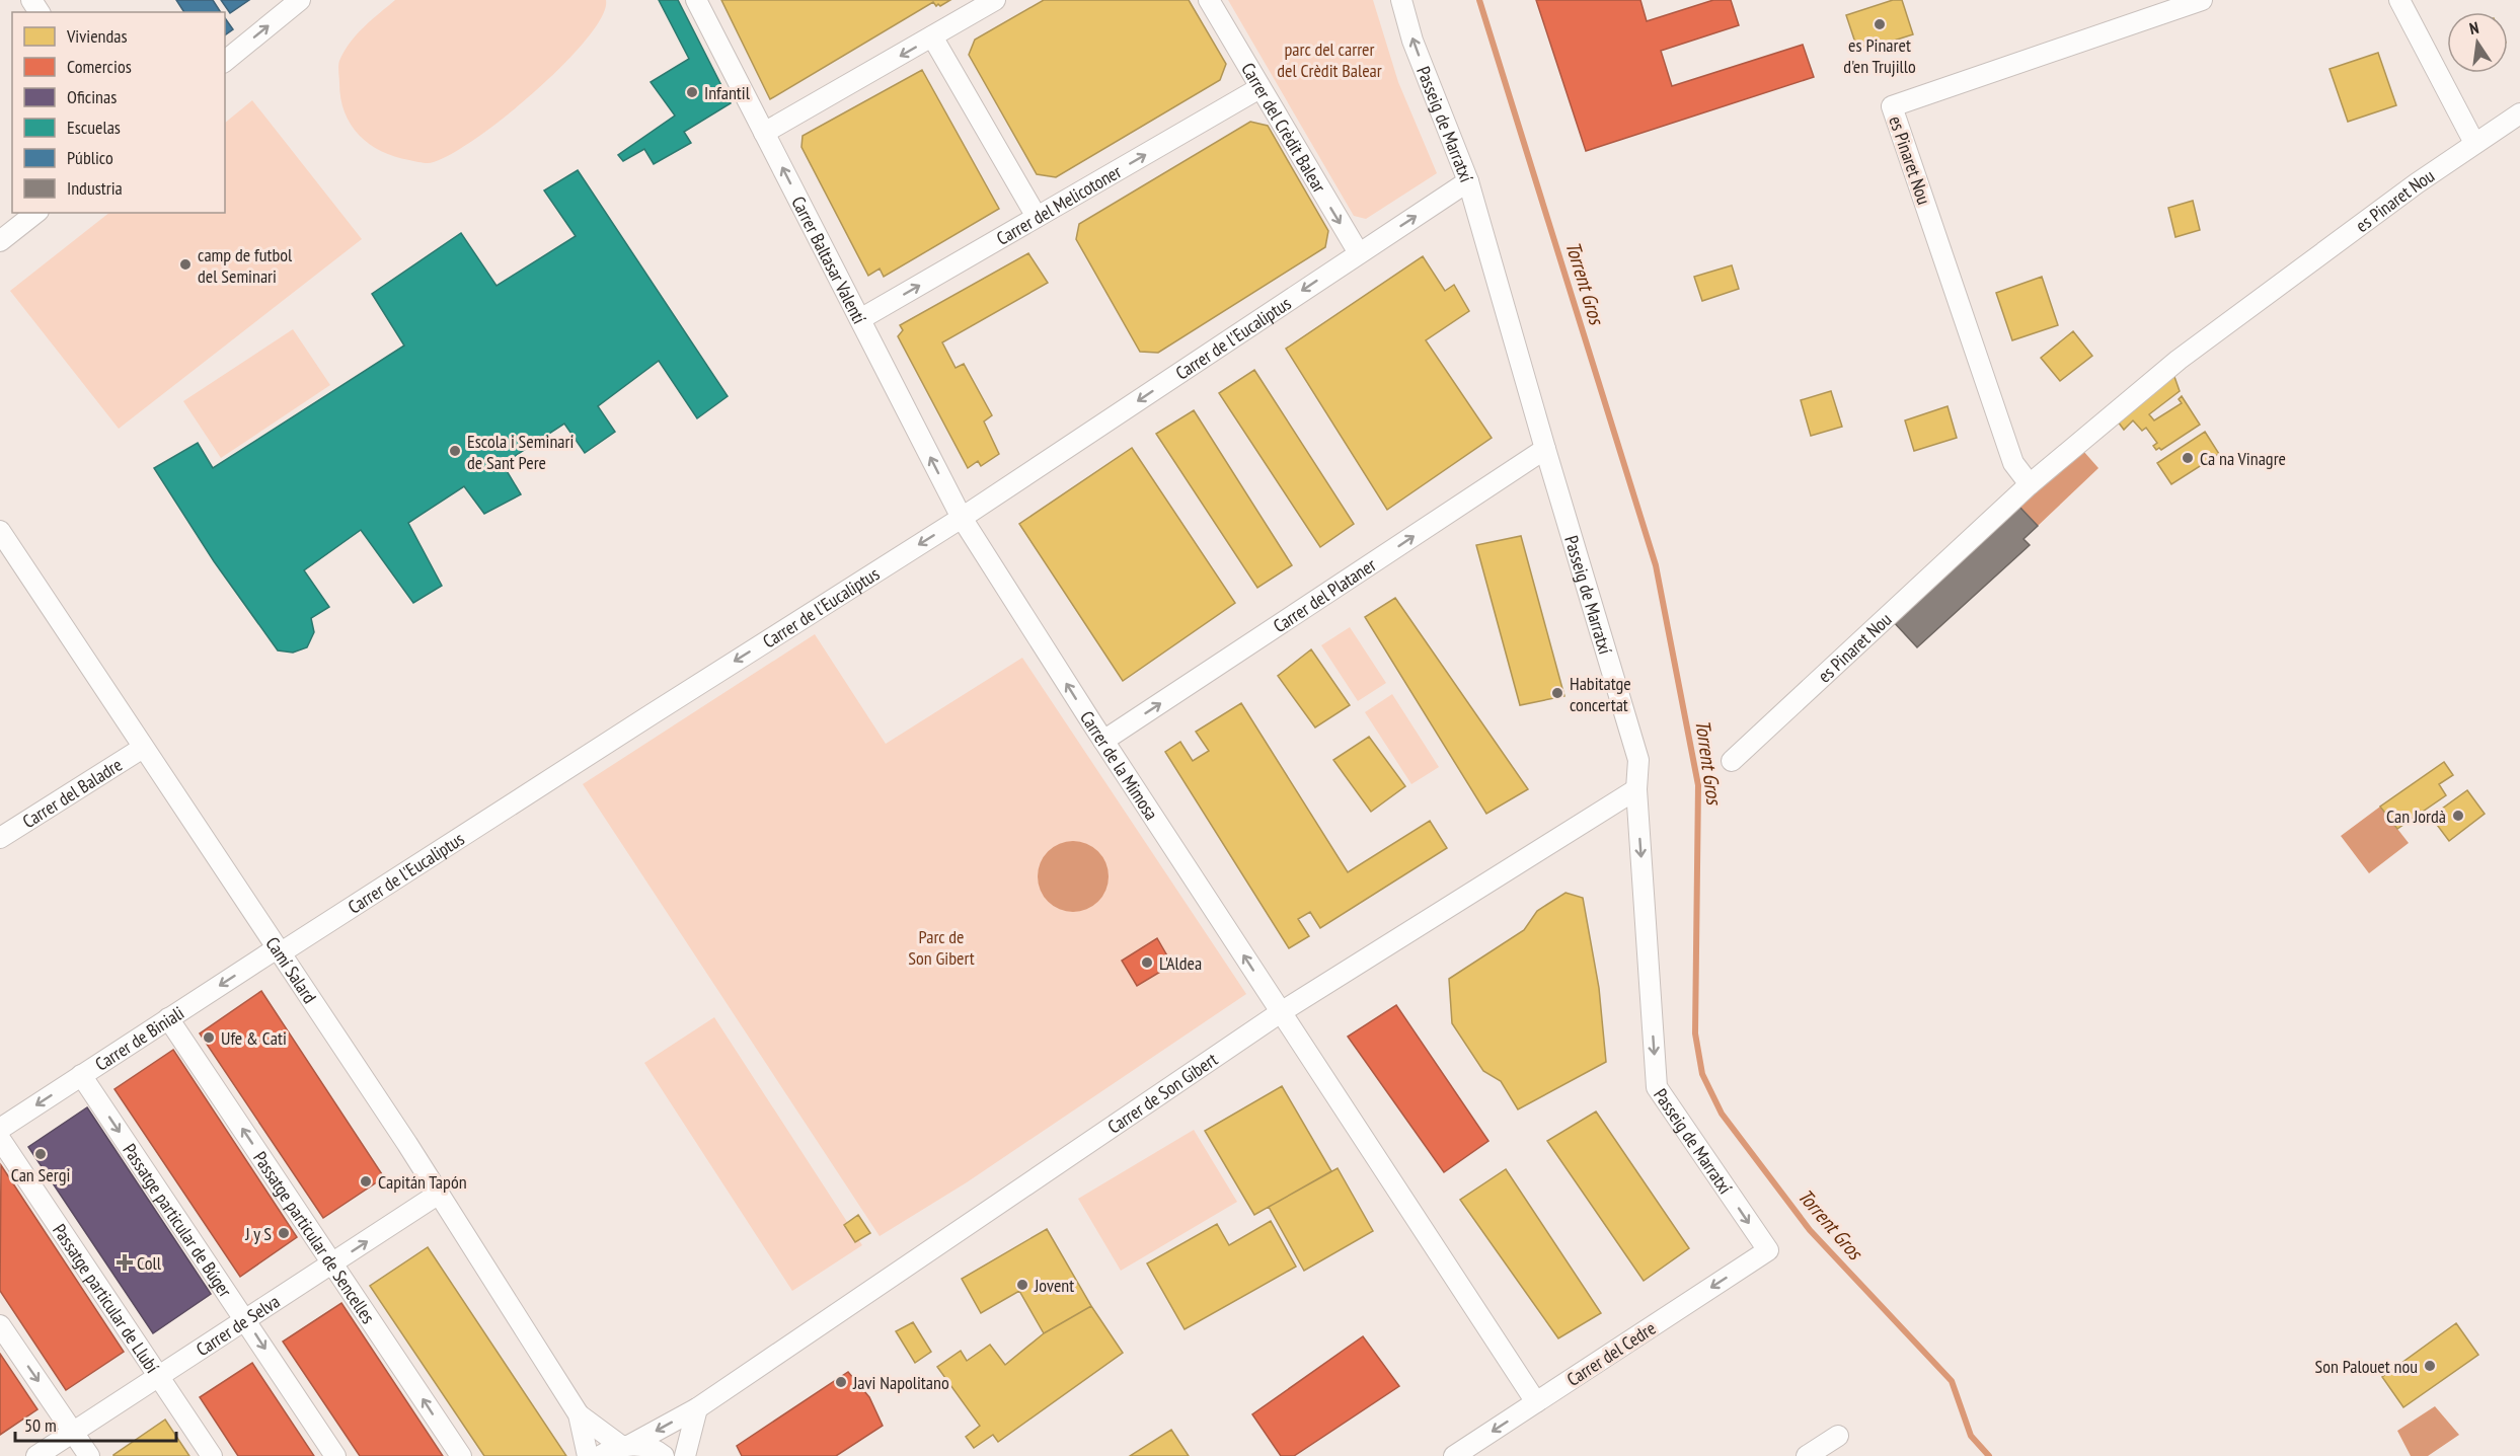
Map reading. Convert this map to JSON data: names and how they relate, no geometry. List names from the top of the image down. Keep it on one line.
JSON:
{"streets":{"street":["Passeig de Marratxí","Carrer del Crèdit Balear","es Pinaret Nou","Carrer del Melicotoner","Carrer Baltasar Valentí","Carrer de l'Eucaliptus","Carrer del Plataner","Carrer de la Mimosa","Carrer del Baladre","Camí Salard","Carrer de Biniali","Carrer de Son Gibert","Passatge particular de Búger","Passatge particular de Sencelles","Passatge particular de Llubí","Carrer de Selva","Carrer del Cedre"]},"crossings":[["Passeig de Marratxí","Carrer de l'Eucaliptus"],["Passeig de Marratxí","Carrer del Plataner"],["Passeig de Marratxí","Carrer de Son Gibert"],["Passeig de Marratxí","Carrer del Cedre"],["Carrer del Crèdit Balear","Carrer del Melicotoner"],["Carrer del Crèdit Balear","Carrer de l'Eucaliptus"],["Carrer del Melicotoner","Carrer Baltasar Valentí"],["Carrer Baltasar Valentí","Carrer de l'Eucaliptus"],["Carrer Baltasar Valentí","Carrer de la Mimosa"],["Carrer de l'Eucaliptus","Carrer de la Mimosa"],["Carrer de l'Eucaliptus","Camí Salard"],["Carrer de l'Eucaliptus","Carrer de Biniali"],["Carrer del Plataner","Carrer de la Mimosa"],["Carrer de la Mimosa","Carrer de Son Gibert"],["Carrer de la Mimosa","Carrer del Cedre"],["Carrer del Baladre","Camí Salard"],["Camí Salard","Carrer de Biniali"],["Camí Salard","Carrer de Son Gibert"],["Camí Salard","Carrer de Selva"],["Carrer de Biniali","Passatge particular de Búger"],["Carrer de Biniali","Passatge particular de Sencelles"],["Passatge particular de Búger","Carrer de Selva"],["Passatge particular de Sencelles","Carrer de Selva"],["Passatge particular de Llubí","Carrer de Selva"]],"one_way":["Carrer del Crèdit Balear","Carrer del Melicotoner","Carrer Baltasar Valentí","Carrer de l'Eucaliptus","Carrer del Plataner","Carrer de la Mimosa","Carrer de Biniali","Passatge particular de Búger","Passatge particular de Sencelles","Carrer del Cedre"],"water":["Torrent Gros"],"parks":["parc del carrer del Crèdit Balear","Parc de Son Gibert"],"places":{"other":["es Pinaret d'en Trujillo","Infantil","camp de futbol del Seminari","Escola i Seminari de Sant Pere","Ca na Vinagre","Habitatge concertat","Can Jordà","L'Aldea","Ufe & Cati","Can Sergi","Capitán Tapón","J y S","Jovent","Son Palouet nou","Javi Napolitano"],"health":["Coll"]},"legend":["Viviendas","Comercios","Oficinas","Escuelas","Público","Industria"],"scale_bar":"50 m","north":"top"}
